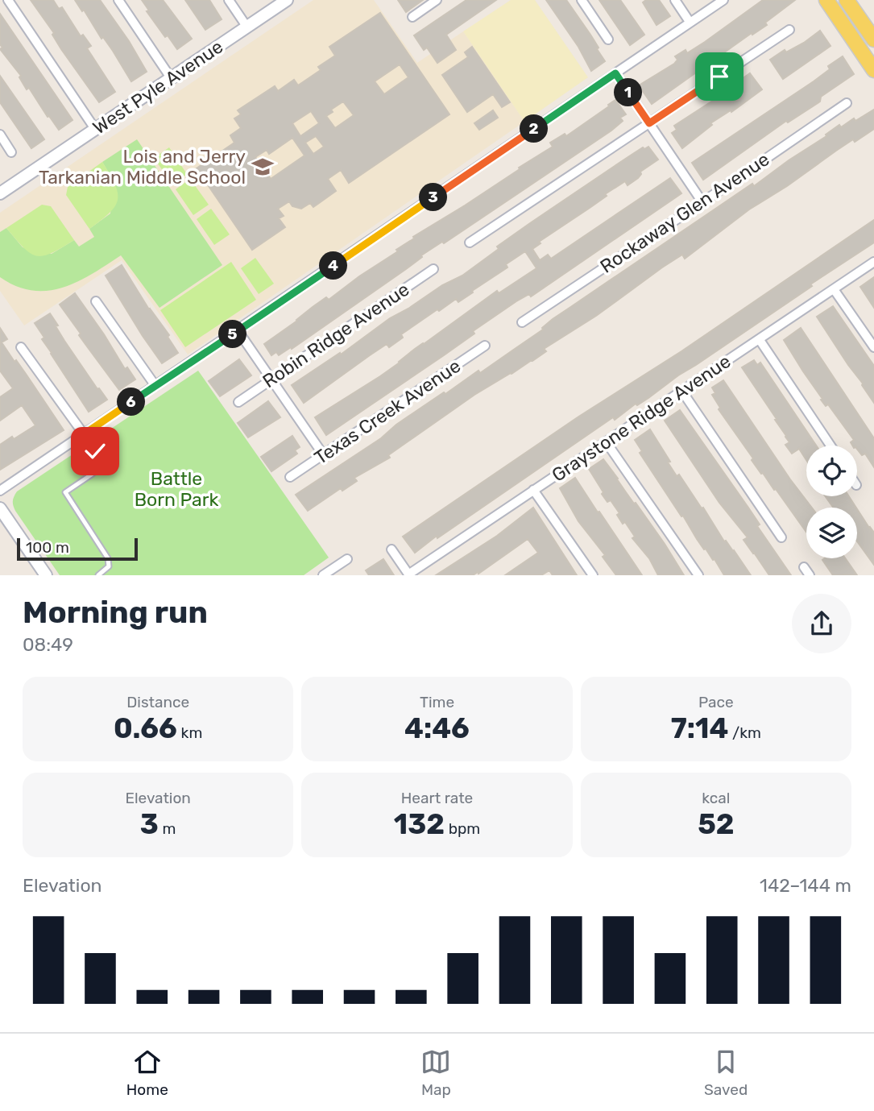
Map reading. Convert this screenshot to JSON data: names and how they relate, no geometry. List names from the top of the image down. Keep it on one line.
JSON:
{"streets":{"street":["West Pyle Avenue","Rockaway Glen Avenue","Robin Ridge Avenue","Texas Creek Avenue","Graystone Ridge Avenue"]},"parks":["Battle Born Park"],"places":{"school or university":["Lois and Jerry Tarkanian Middle School"]},"scale_bar":"100 m","page":{"pins":["1","2","3","4","5","6"],"scale":"100 m","heading":["Morning run","08:49"],"stats":[["Distance","0.66 km"],["Time","4:46"],["Pace","7:14 /km"],["Elevation","3 m"],["Heart rate","132 bpm"],["kcal","52"]],"chart":["Elevation","142–144 m"],"tabs":["Home","Map","Saved"]}}
